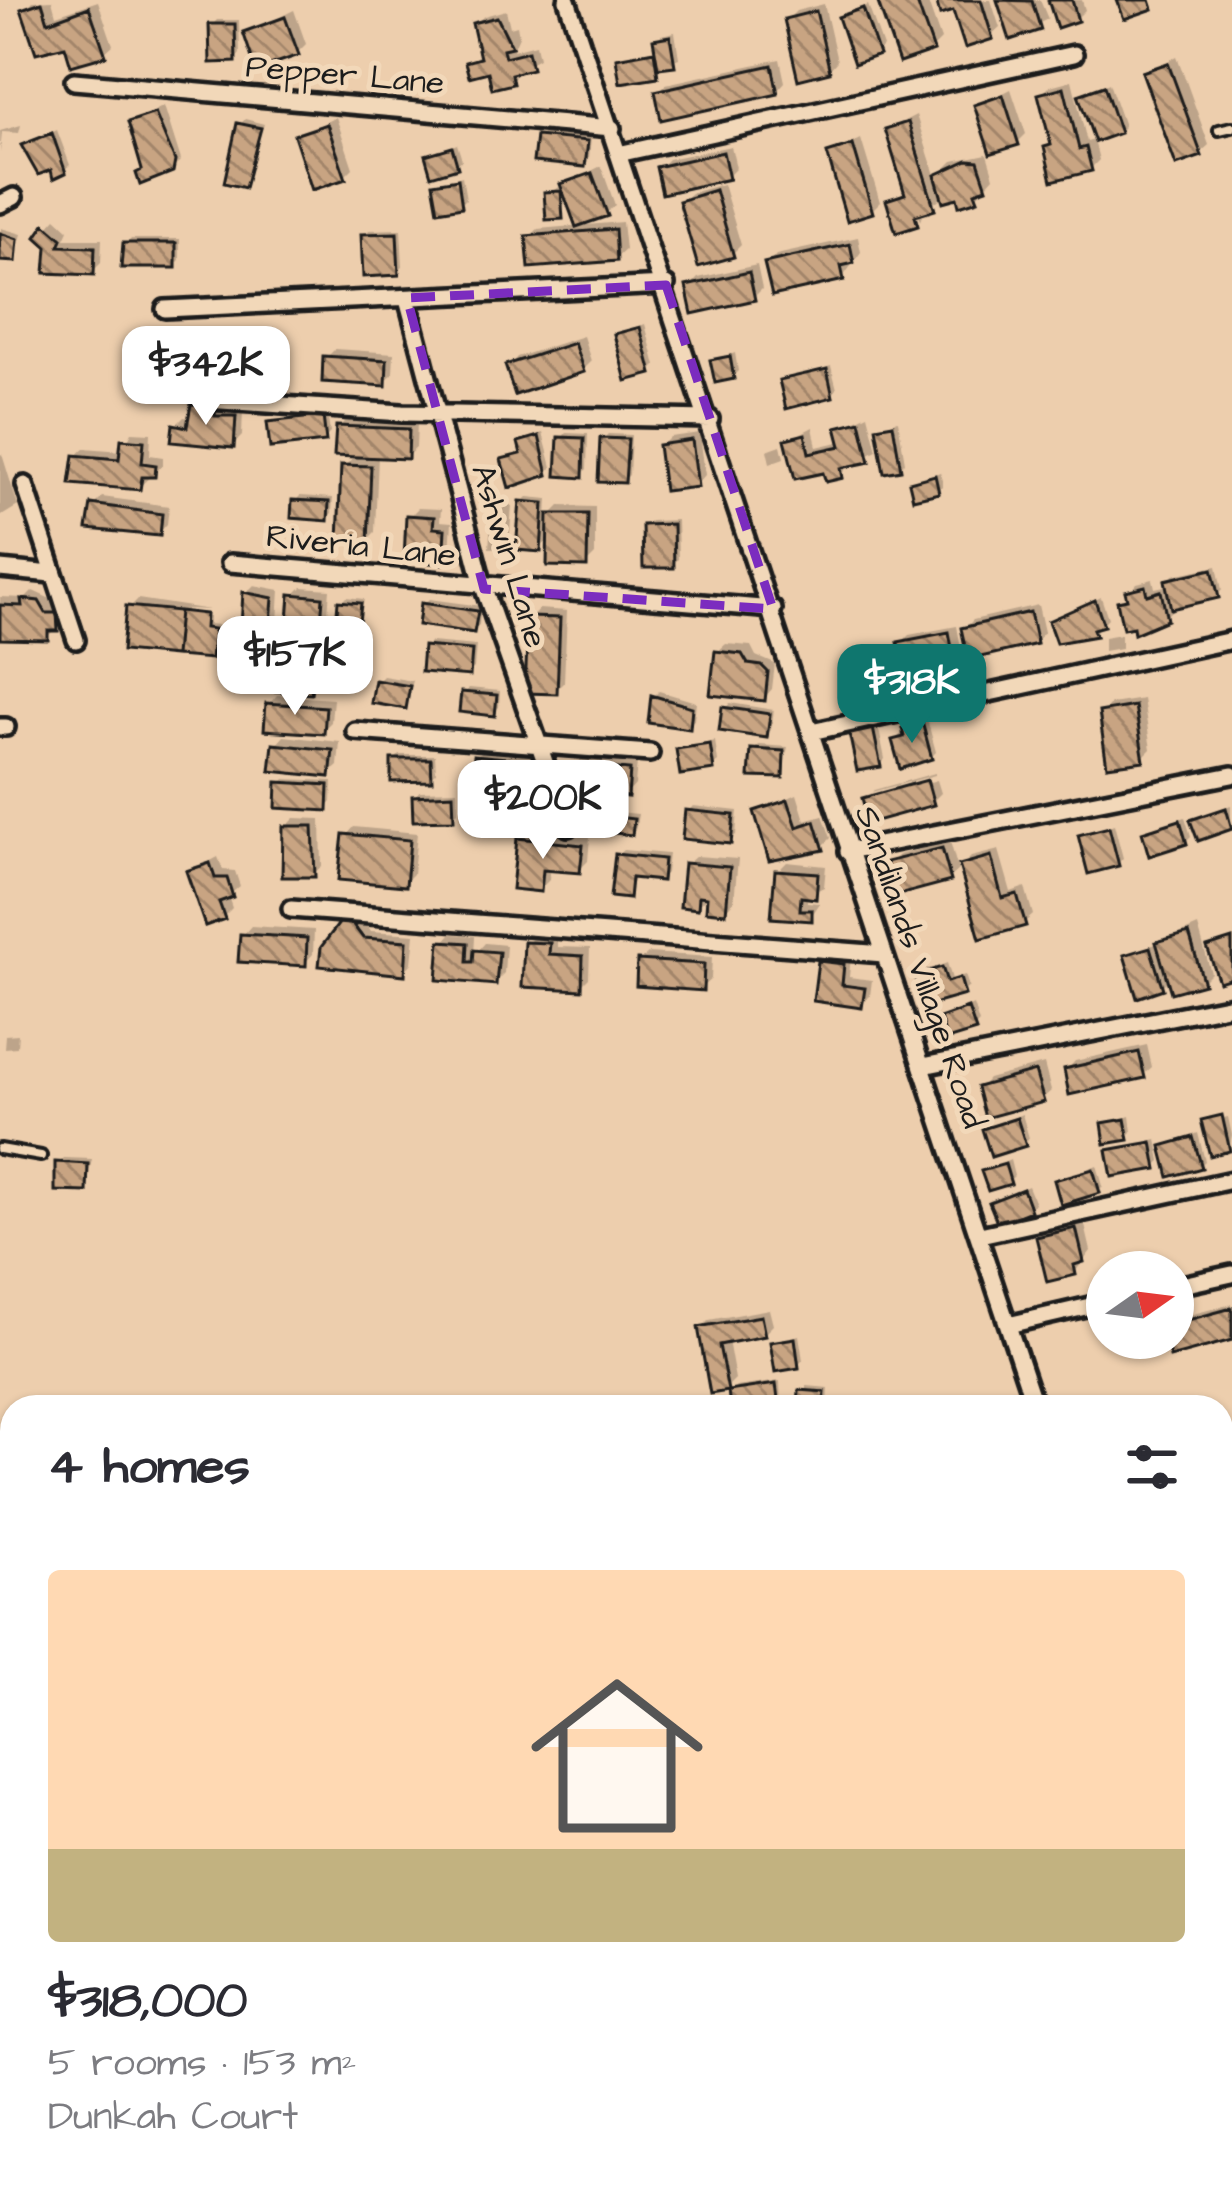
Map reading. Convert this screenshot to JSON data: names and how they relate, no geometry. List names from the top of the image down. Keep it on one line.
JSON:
{"streets":{"street":["Pepper Lane","Riveria Lane","Ashwin Lane","Sandilands Village Road"]},"crossings":[["Pepper Lane","Sandilands Village Road"],["Riveria Lane","Ashwin Lane"],["Riveria Lane","Sandilands Village Road"]],"north":"right","page":{"price":["$342K","$157K","$318K","$200K"],"heading":"4 homes","list":[{"name":"$318,000","note":"5 rooms · 153 m² · Dunkah Court"}]}}
